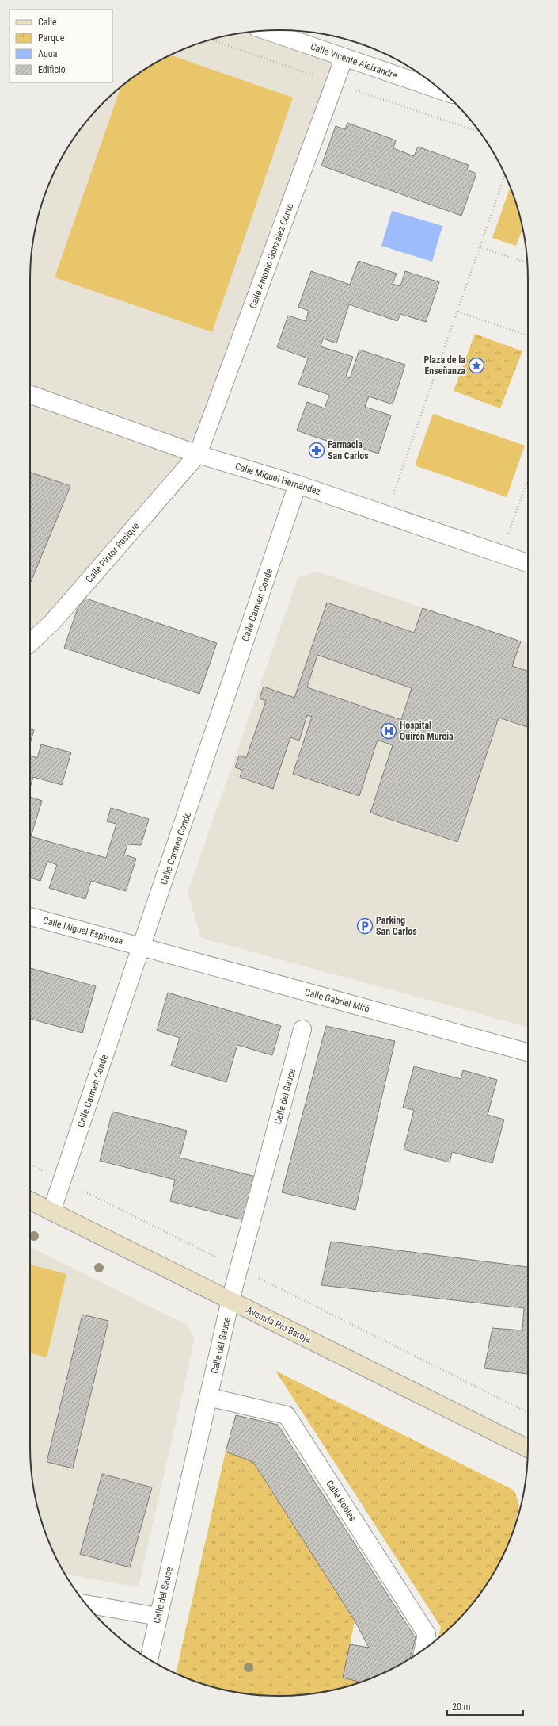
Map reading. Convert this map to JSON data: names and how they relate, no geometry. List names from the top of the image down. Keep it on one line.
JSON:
{"streets":{"main road":["Avenida Pío Baroja"],"street":["Calle Vicente Aleixandre","Calle Antonio González Conte","Calle Miguel Hernández","Calle Pintor Rosique","Calle Carmen Conde","Calle Miguel Espinosa","Calle Gabriel Miró","Calle del Sauce","Calle Robles"]},"crossings":[["Calle Vicente Aleixandre","Calle Antonio González Conte"],["Calle Antonio González Conte","Calle Miguel Hernández"],["Calle Antonio González Conte","Calle Pintor Rosique"],["Calle Miguel Hernández","Calle Pintor Rosique"],["Calle Miguel Hernández","Calle Carmen Conde"],["Calle Carmen Conde","Calle Miguel Espinosa"],["Calle Carmen Conde","Calle Gabriel Miró"],["Calle Carmen Conde","Avenida Pío Baroja"],["Calle Miguel Espinosa","Calle Gabriel Miró"],["Calle del Sauce","Avenida Pío Baroja"],["Calle del Sauce","Calle Robles"]],"places":{"place":["Plaza de la Enseñanza"],"pharmacy":["Farmacia San Carlos"],"hospital":["Hospital Quirón Murcia"],"parking":["Parking San Carlos"]},"legend":["Calle","Parque","Agua","Edificio"],"scale_bar":"20 m"}
